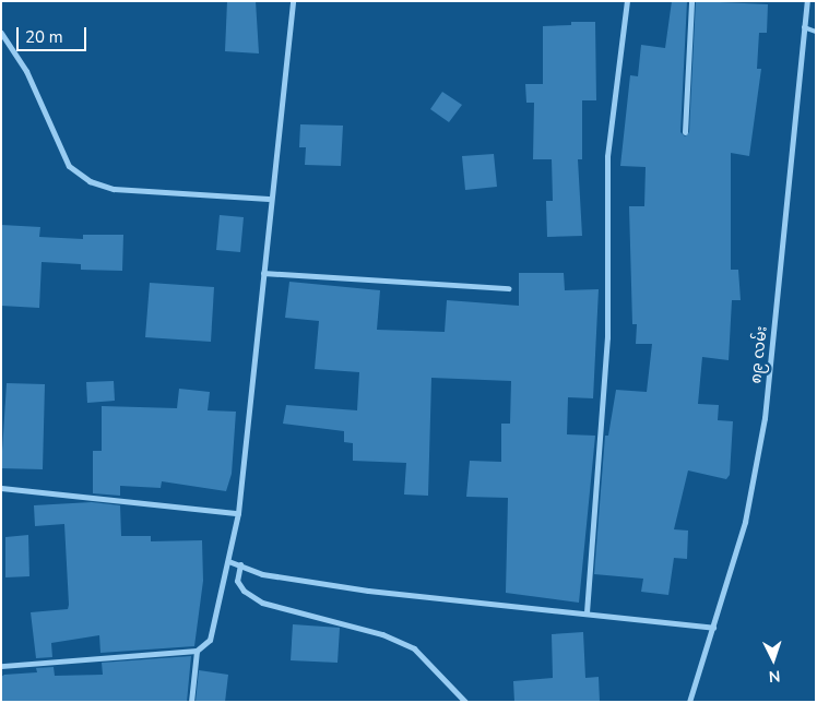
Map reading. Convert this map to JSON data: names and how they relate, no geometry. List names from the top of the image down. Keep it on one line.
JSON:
{"streets":{"street":["၈၉ လမ်း"]},"scale_bar":"20 m","north":"bottom"}
